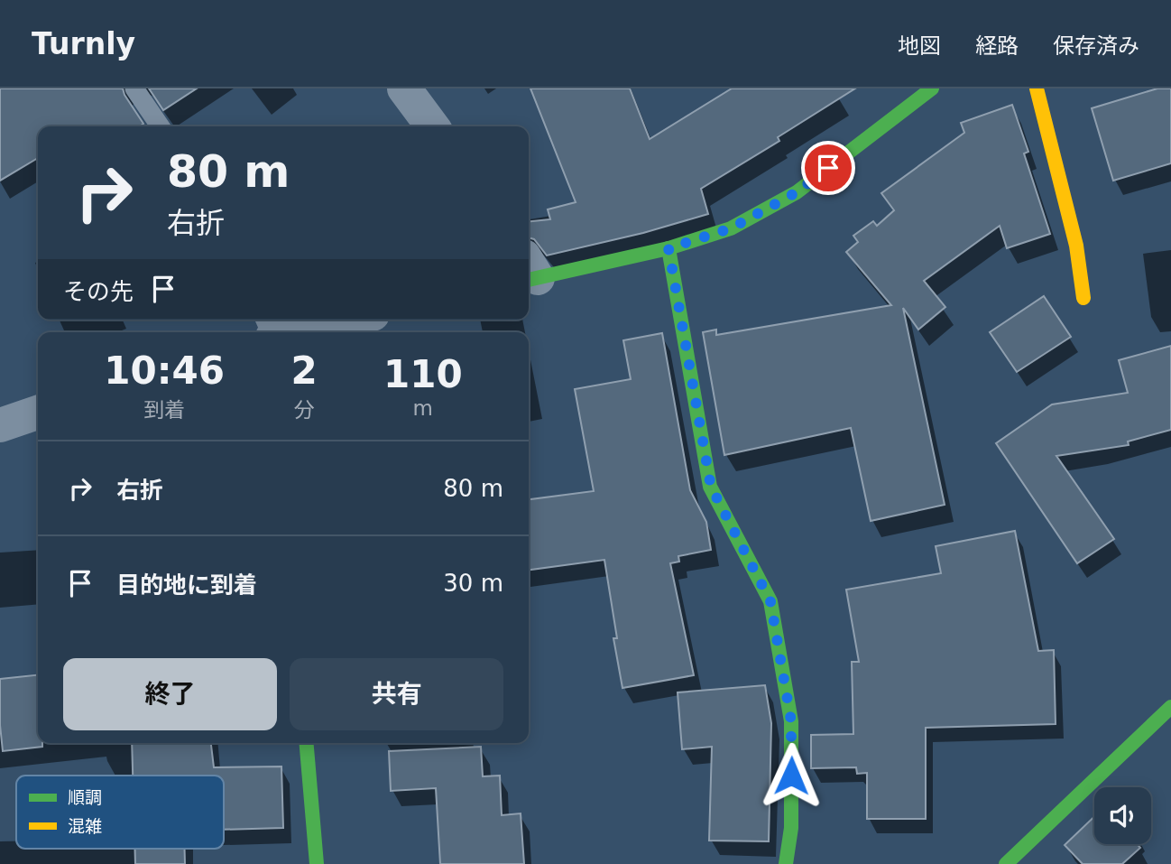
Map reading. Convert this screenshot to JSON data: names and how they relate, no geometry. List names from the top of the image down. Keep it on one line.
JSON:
{"legend":["順調","混雑"],"page":{"header":"Turnly","nav":["地図","経路","保存済み"],"turn":["80 m","右折"],"then":"その先","eta":["10:46","到着","2","分","110","m"],"list":[{"name":"右折","value":"80 m"},{"name":"目的地に到着","value":"30 m"}],"buttons":["終了","共有"]}}
